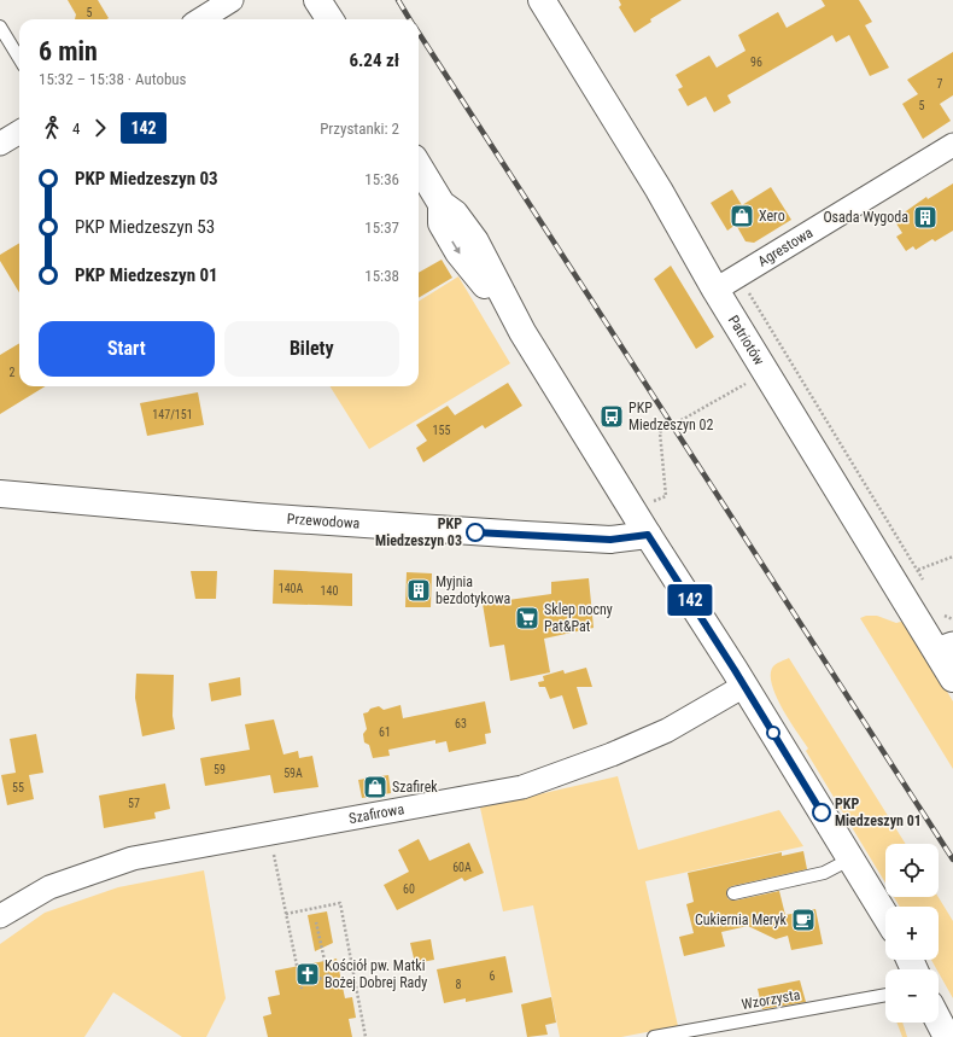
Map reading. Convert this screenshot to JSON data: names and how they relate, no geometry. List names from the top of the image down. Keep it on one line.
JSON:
{"streets":{"main road":["Patriotów","Przewodowa"],"street":["Agrestowa","Szafirowa"],"lane":["Wzorzysta"]},"crossings":[["Agrestowa","Patriotów"]],"places":{"shop":["Xero","Szafirek"],"building":["Osada Wygoda","Myjnia bezdotykowa"],"bus stop":["PKP Miedzeszyn 02"],"other":["PKP Miedzeszyn 03","PKP Miedzeszyn 01"],"supermarket":["Sklep nocny Pat&Pat"],"cafe":["Cukiernia Meryk"],"church":["Kościół pw. Matki Bożej Dobrej Rady"]},"lines":["bus line 142"],"house_numbers":["5","96","7","5","2","147/151","155","140A","140","63","61","59","59A","55","57","60A","60","6","8"],"page":{"on_map":"142","heading":["6 min","15:32 – 15:38 · Autobus","6.24 zł"],"legs":["4","142","Przystanki: 2"],"list":[{"name":"PKP Miedzeszyn 03","value":"15:36"},{"name":"PKP Miedzeszyn 53","value":"15:37"},{"name":"PKP Miedzeszyn 01","value":"15:38"}],"buttons":["Start","Bilety"],"map_buttons":["+","−"]}}
